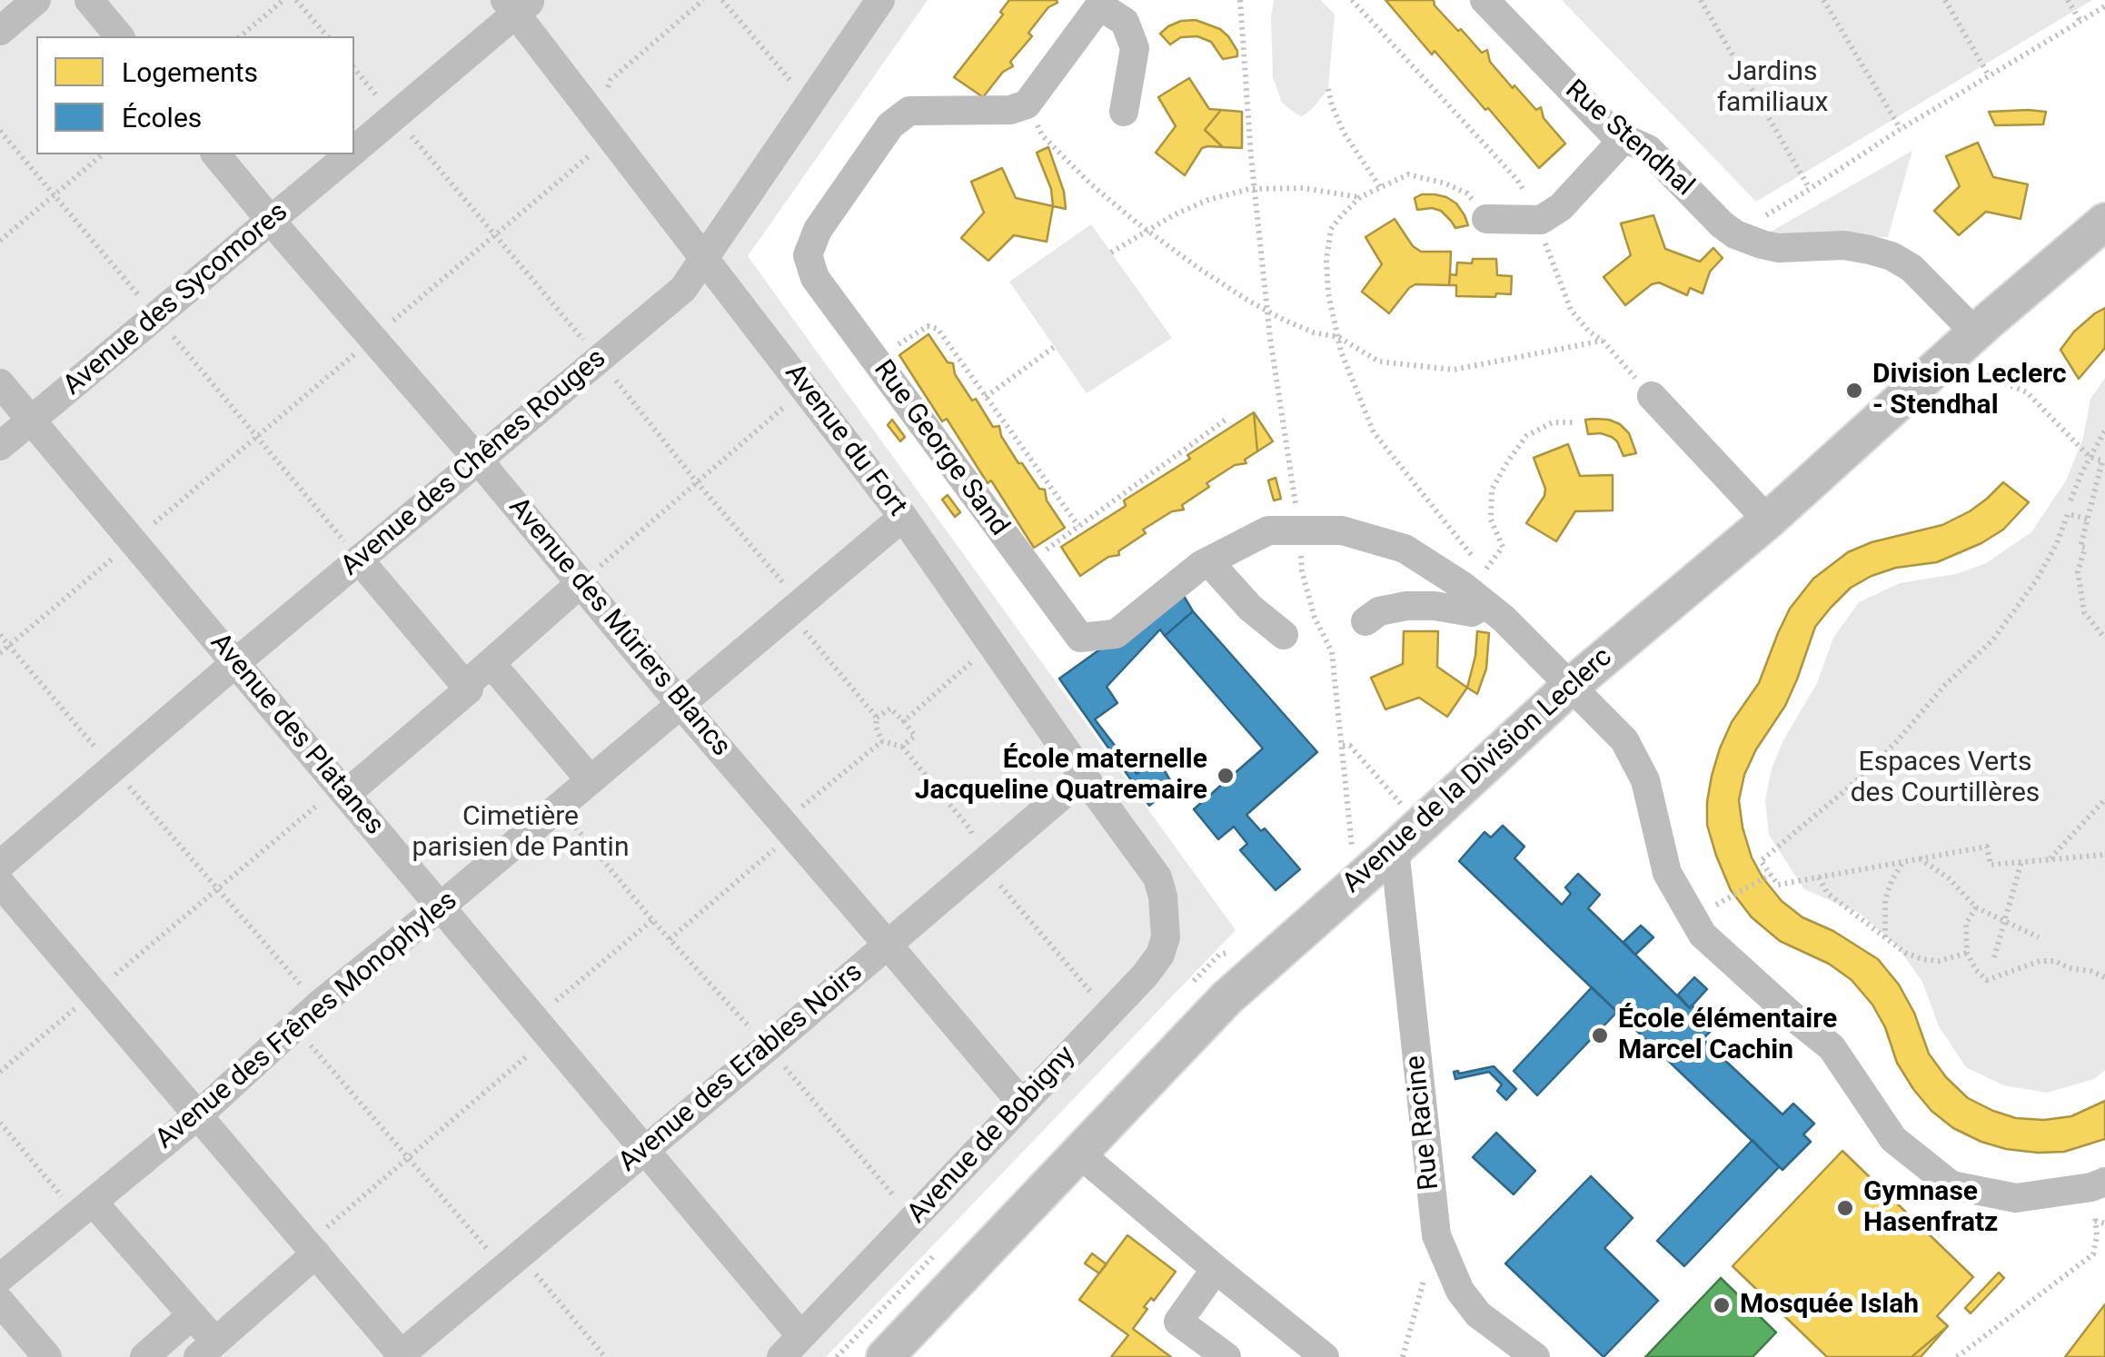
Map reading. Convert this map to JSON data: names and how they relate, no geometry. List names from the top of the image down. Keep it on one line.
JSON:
{"streets":{"main road":["Avenue de la Division Leclerc"],"street":["Rue Stendhal","Avenue des Sycomores","Avenue du Fort","Rue George Sand","Avenue des Chênes Rouges","Avenue des Mûriers Blancs","Avenue des Platanes","Avenue des Frênes Monophyles","Avenue des Erables Noirs","Rue Racine","Avenue de Bobigny"]},"crossings":[["Rue Stendhal","Avenue de la Division Leclerc"],["Avenue des Sycomores","Avenue du Fort"],["Avenue des Sycomores","Avenue des Mûriers Blancs"],["Avenue des Sycomores","Avenue des Platanes"],["Avenue du Fort","Avenue des Chênes Rouges"],["Avenue du Fort","Avenue des Frênes Monophyles"],["Avenue du Fort","Avenue des Erables Noirs"],["Avenue du Fort","Avenue de Bobigny"],["Avenue des Chênes Rouges","Avenue des Mûriers Blancs"],["Avenue des Chênes Rouges","Avenue des Platanes"],["Avenue des Mûriers Blancs","Avenue des Frênes Monophyles"],["Avenue des Mûriers Blancs","Avenue des Erables Noirs"],["Avenue des Mûriers Blancs","Avenue de Bobigny"],["Avenue des Platanes","Avenue des Frênes Monophyles"],["Avenue des Platanes","Avenue des Erables Noirs"],["Avenue des Platanes","Avenue de Bobigny"],["Avenue de la Division Leclerc","Rue Racine"]],"parks":["Jardins familiaux","Espaces Verts des Courtillères","Cimetière parisien de Pantin"],"places":["Division Leclerc - Stendhal","École maternelle Jacqueline Quatremaire","École élémentaire Marcel Cachin","Gymnase Hasenfratz","Mosquée Islah"],"legend":["Logements","Écoles"]}
